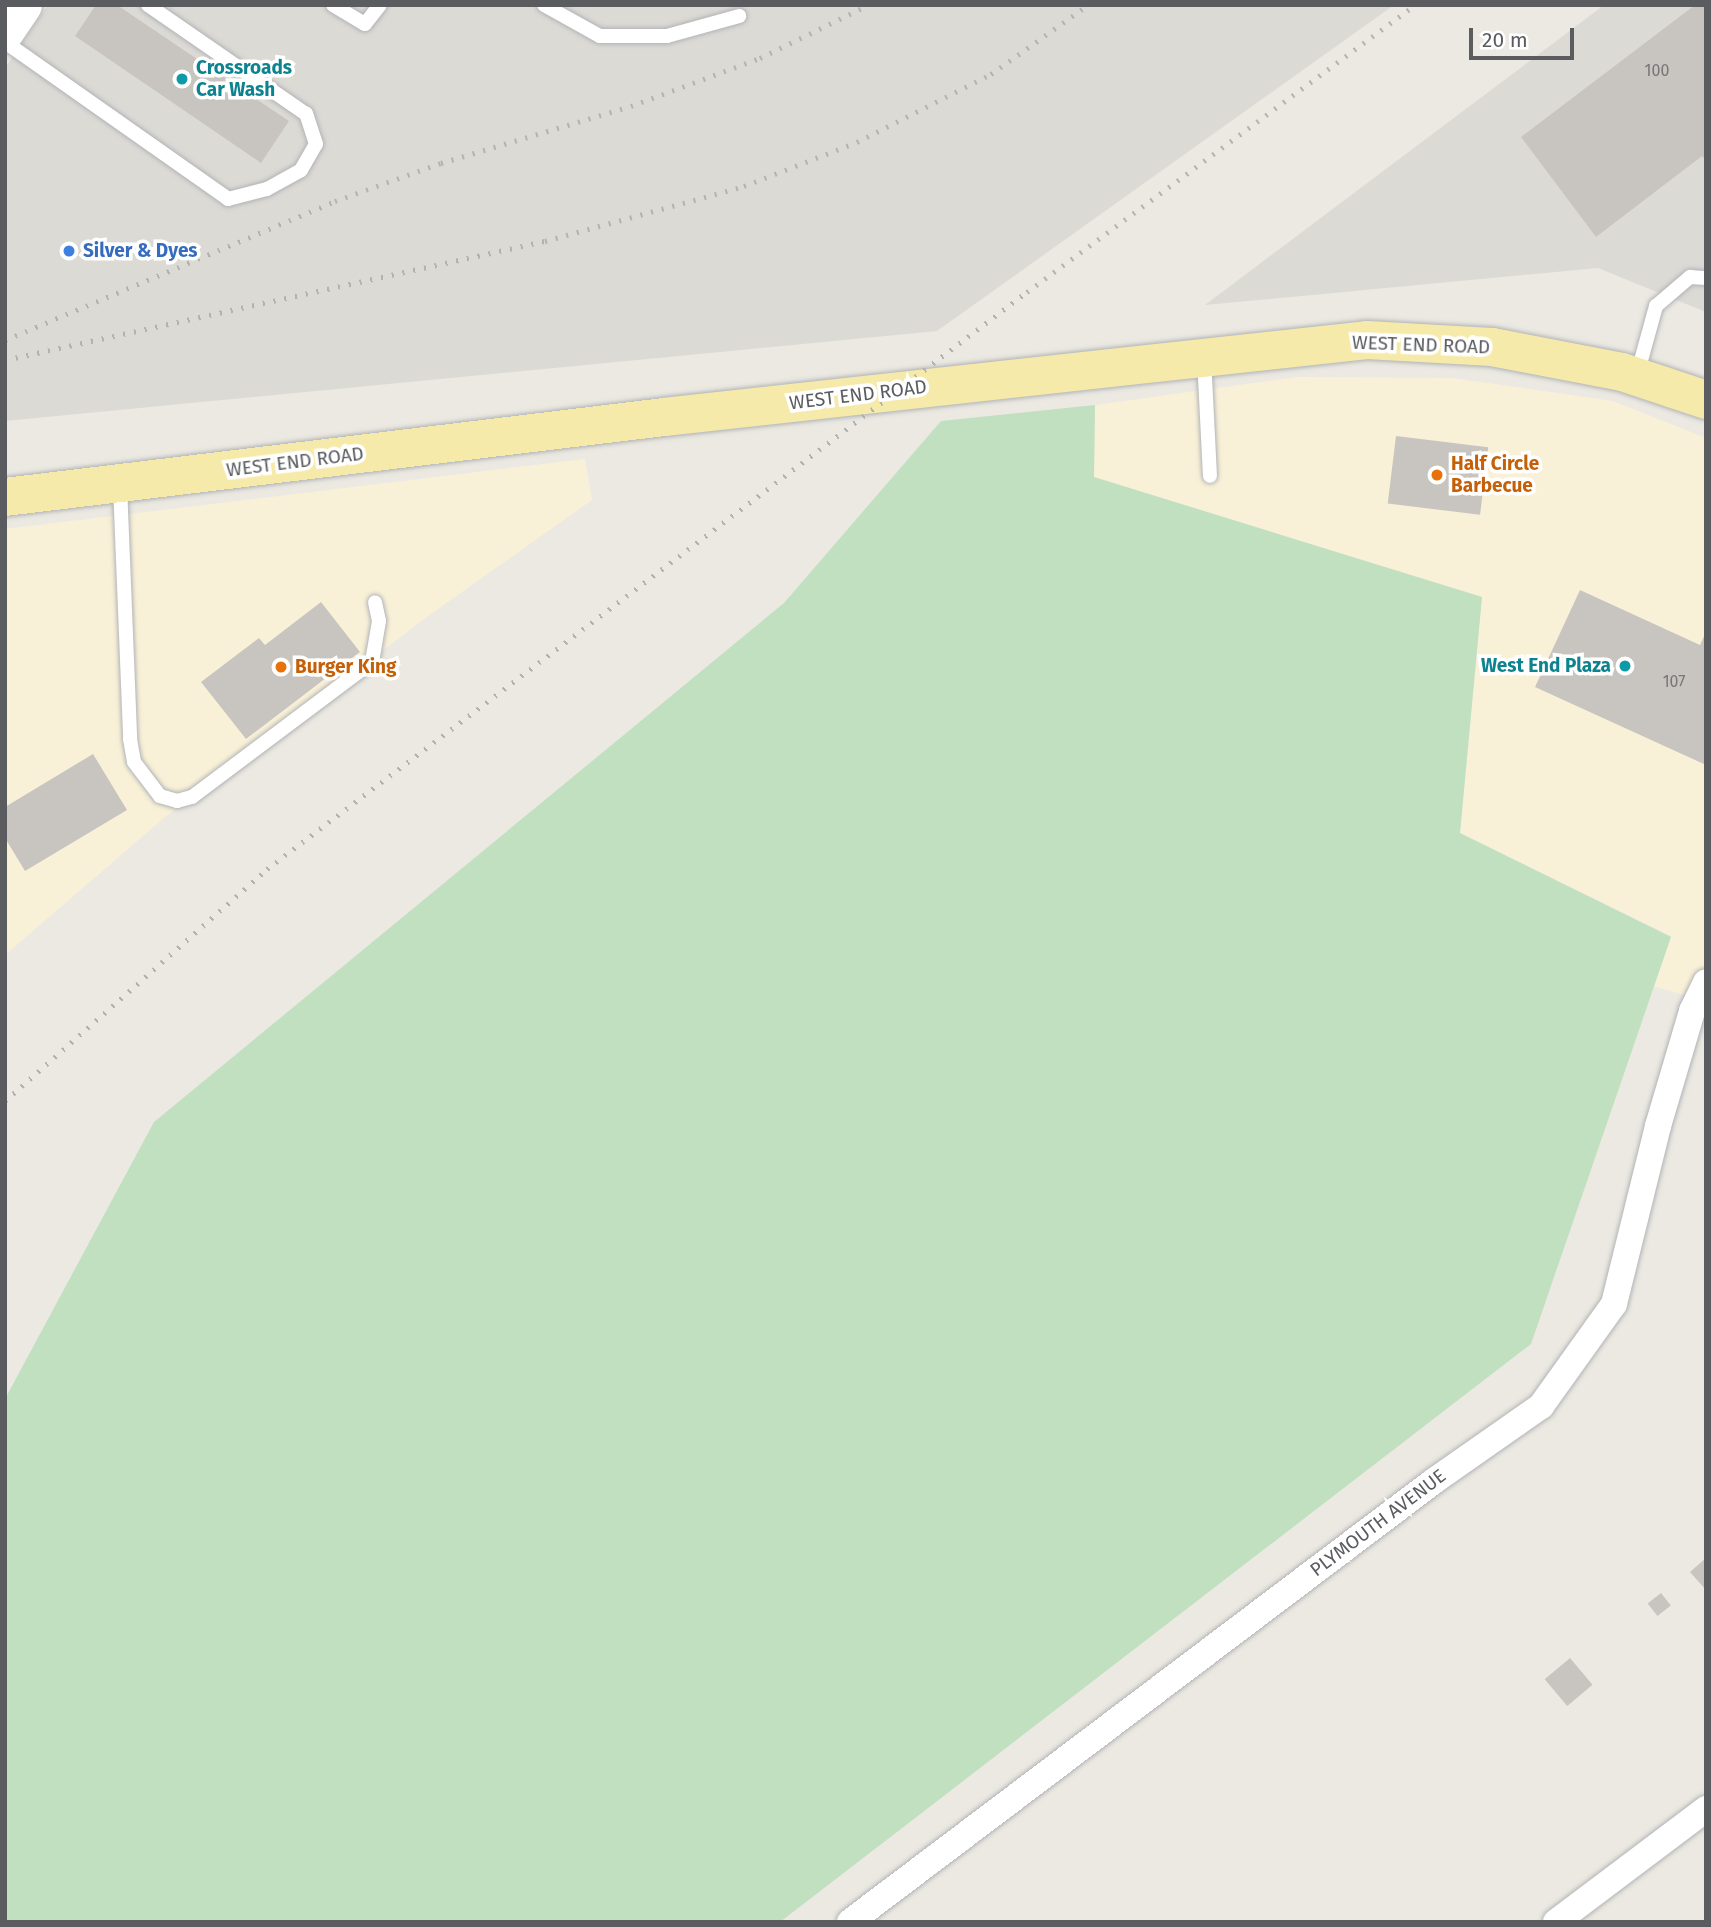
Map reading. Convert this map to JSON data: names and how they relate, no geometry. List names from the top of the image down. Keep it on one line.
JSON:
{"streets":{"main road":["WEST END ROAD"],"street":["PLYMOUTH AVENUE"]},"places":["Crossroads Car Wash","Silver & Dyes","Half Circle Barbecue","West End Plaza","Burger King"],"house_numbers":["100","107"],"scale_bar":"20 m"}
